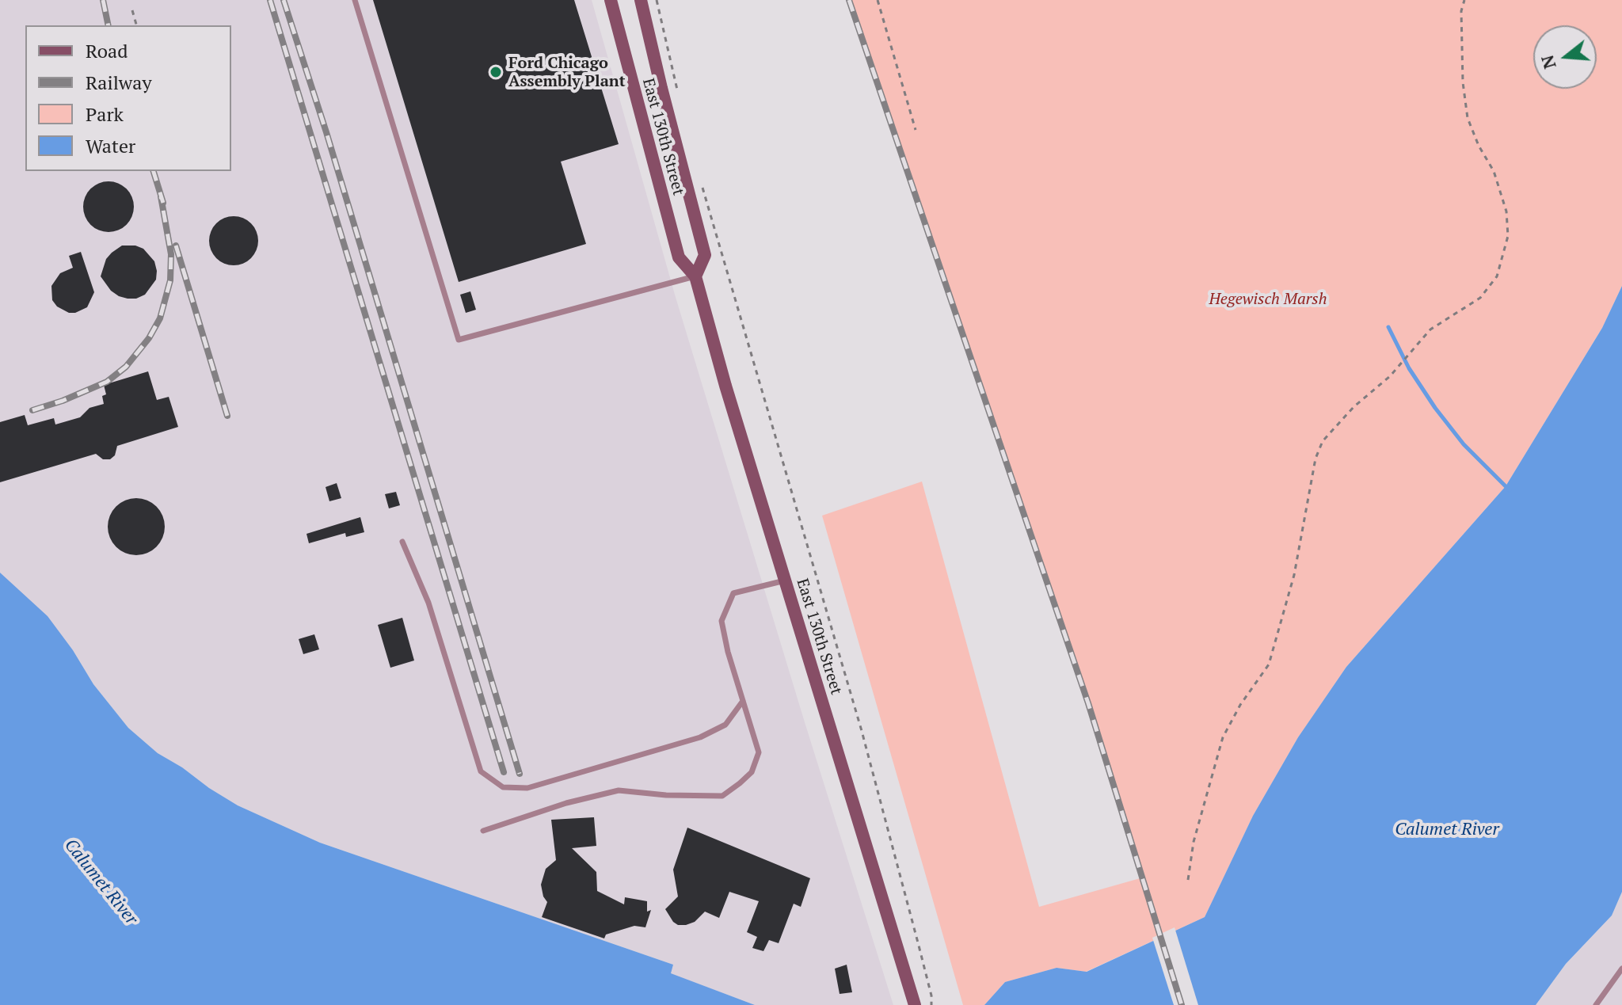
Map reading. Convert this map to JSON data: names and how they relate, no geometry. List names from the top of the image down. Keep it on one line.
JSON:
{"streets":{"main road":["East 130th Street"]},"water":["Calumet River"],"parks":["Hegewisch Marsh"],"places":["Ford Chicago Assembly Plant"],"legend":["Road","Railway","Park","Water"],"north":"left"}
